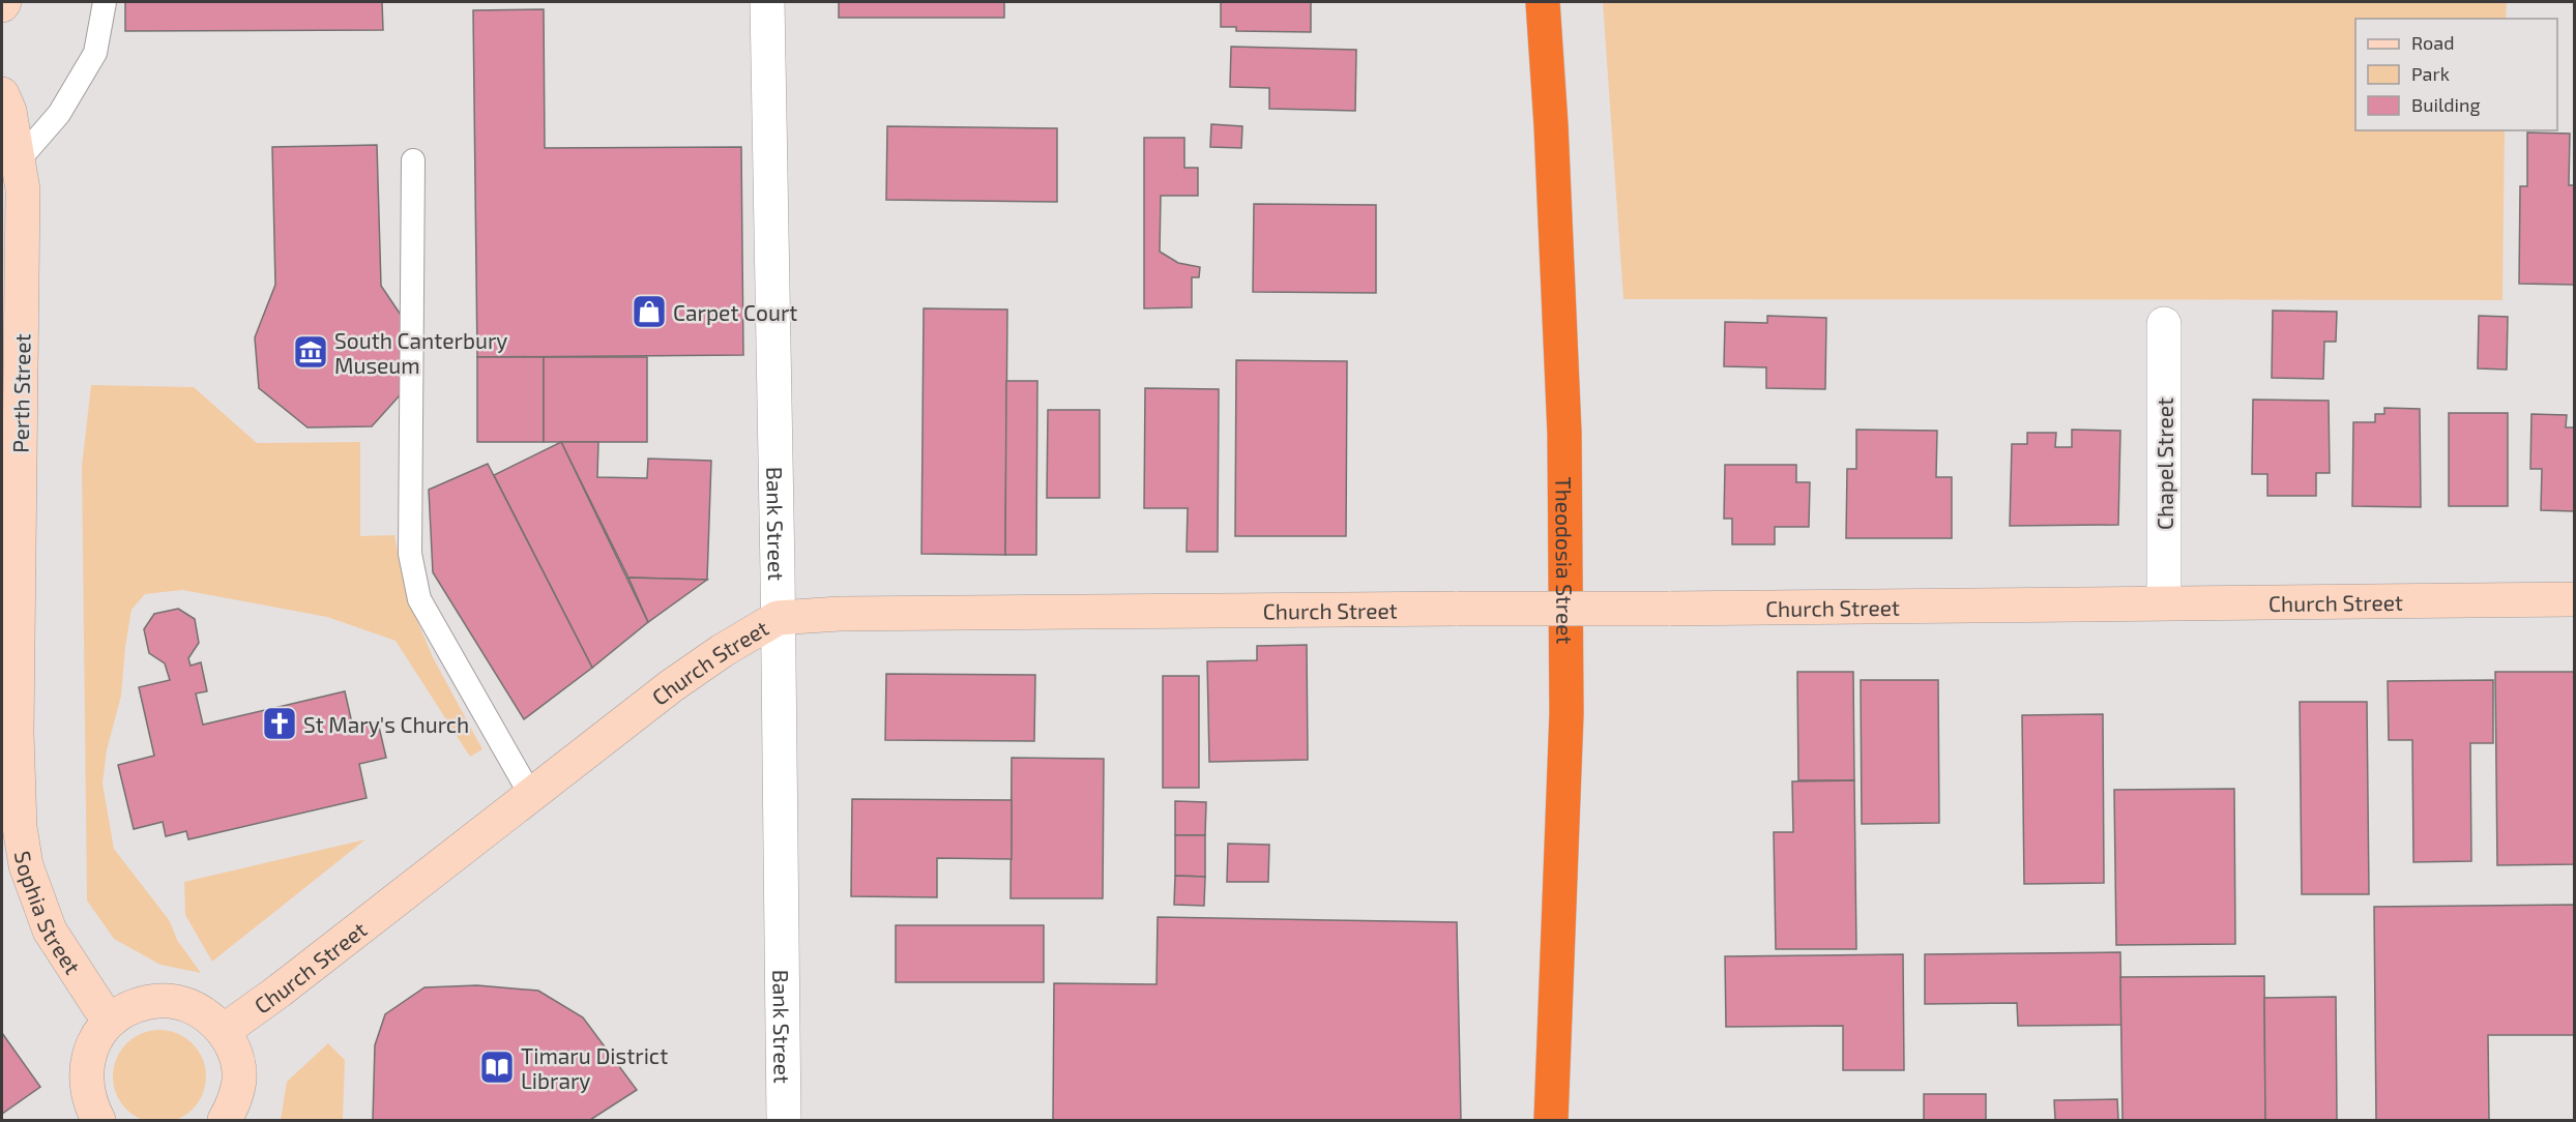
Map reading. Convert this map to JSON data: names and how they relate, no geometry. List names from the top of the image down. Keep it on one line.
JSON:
{"streets":{"highway":["Theodosia Street"],"street":["Perth Street","Chapel Street","Bank Street","Church Street","Sophia Street"]},"crossings":[["Perth Street","Sophia Street"],["Chapel Street","Church Street"],["Bank Street","Church Street"]],"places":{"shop":["Carpet Court"],"museum":["South Canterbury Museum"],"church":["St Mary's Church"],"library":["Timaru District Library"]},"legend":["Road","Park","Building"]}
